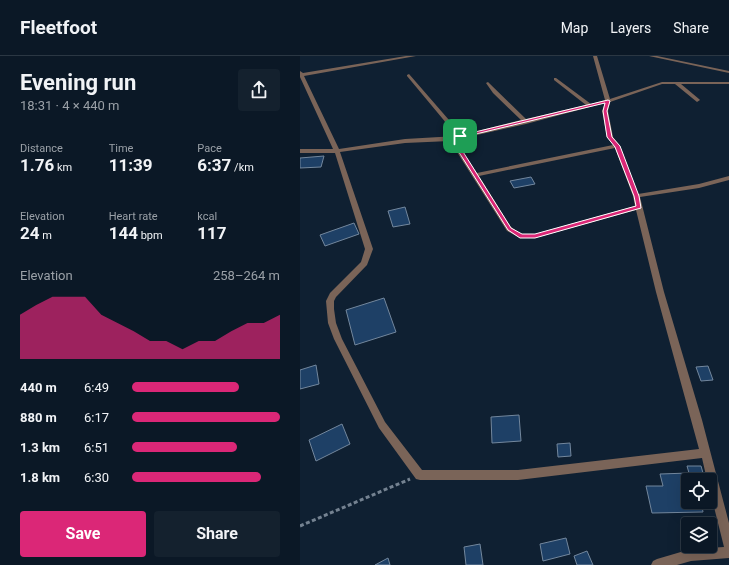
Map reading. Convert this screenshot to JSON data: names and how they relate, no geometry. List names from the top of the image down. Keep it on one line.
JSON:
{"page":{"header":"Fleetfoot","nav":["Map","Layers","Share"],"heading":["Evening run","18:31 · 4 × 440 m"],"stats":[["Distance","1.76 km"],["Time","11:39"],["Pace","6:37 /km"],["Elevation","24 m"],["Heart rate","144 bpm"],["kcal","117"]],"chart":["Elevation","258–264 m"],"list":[{"name":"440 m","note":"6:49"},{"name":"880 m","note":"6:17"},{"name":"1.3 km","note":"6:51"},{"name":"1.8 km","note":"6:30"}],"buttons":["Save","Share"]}}
